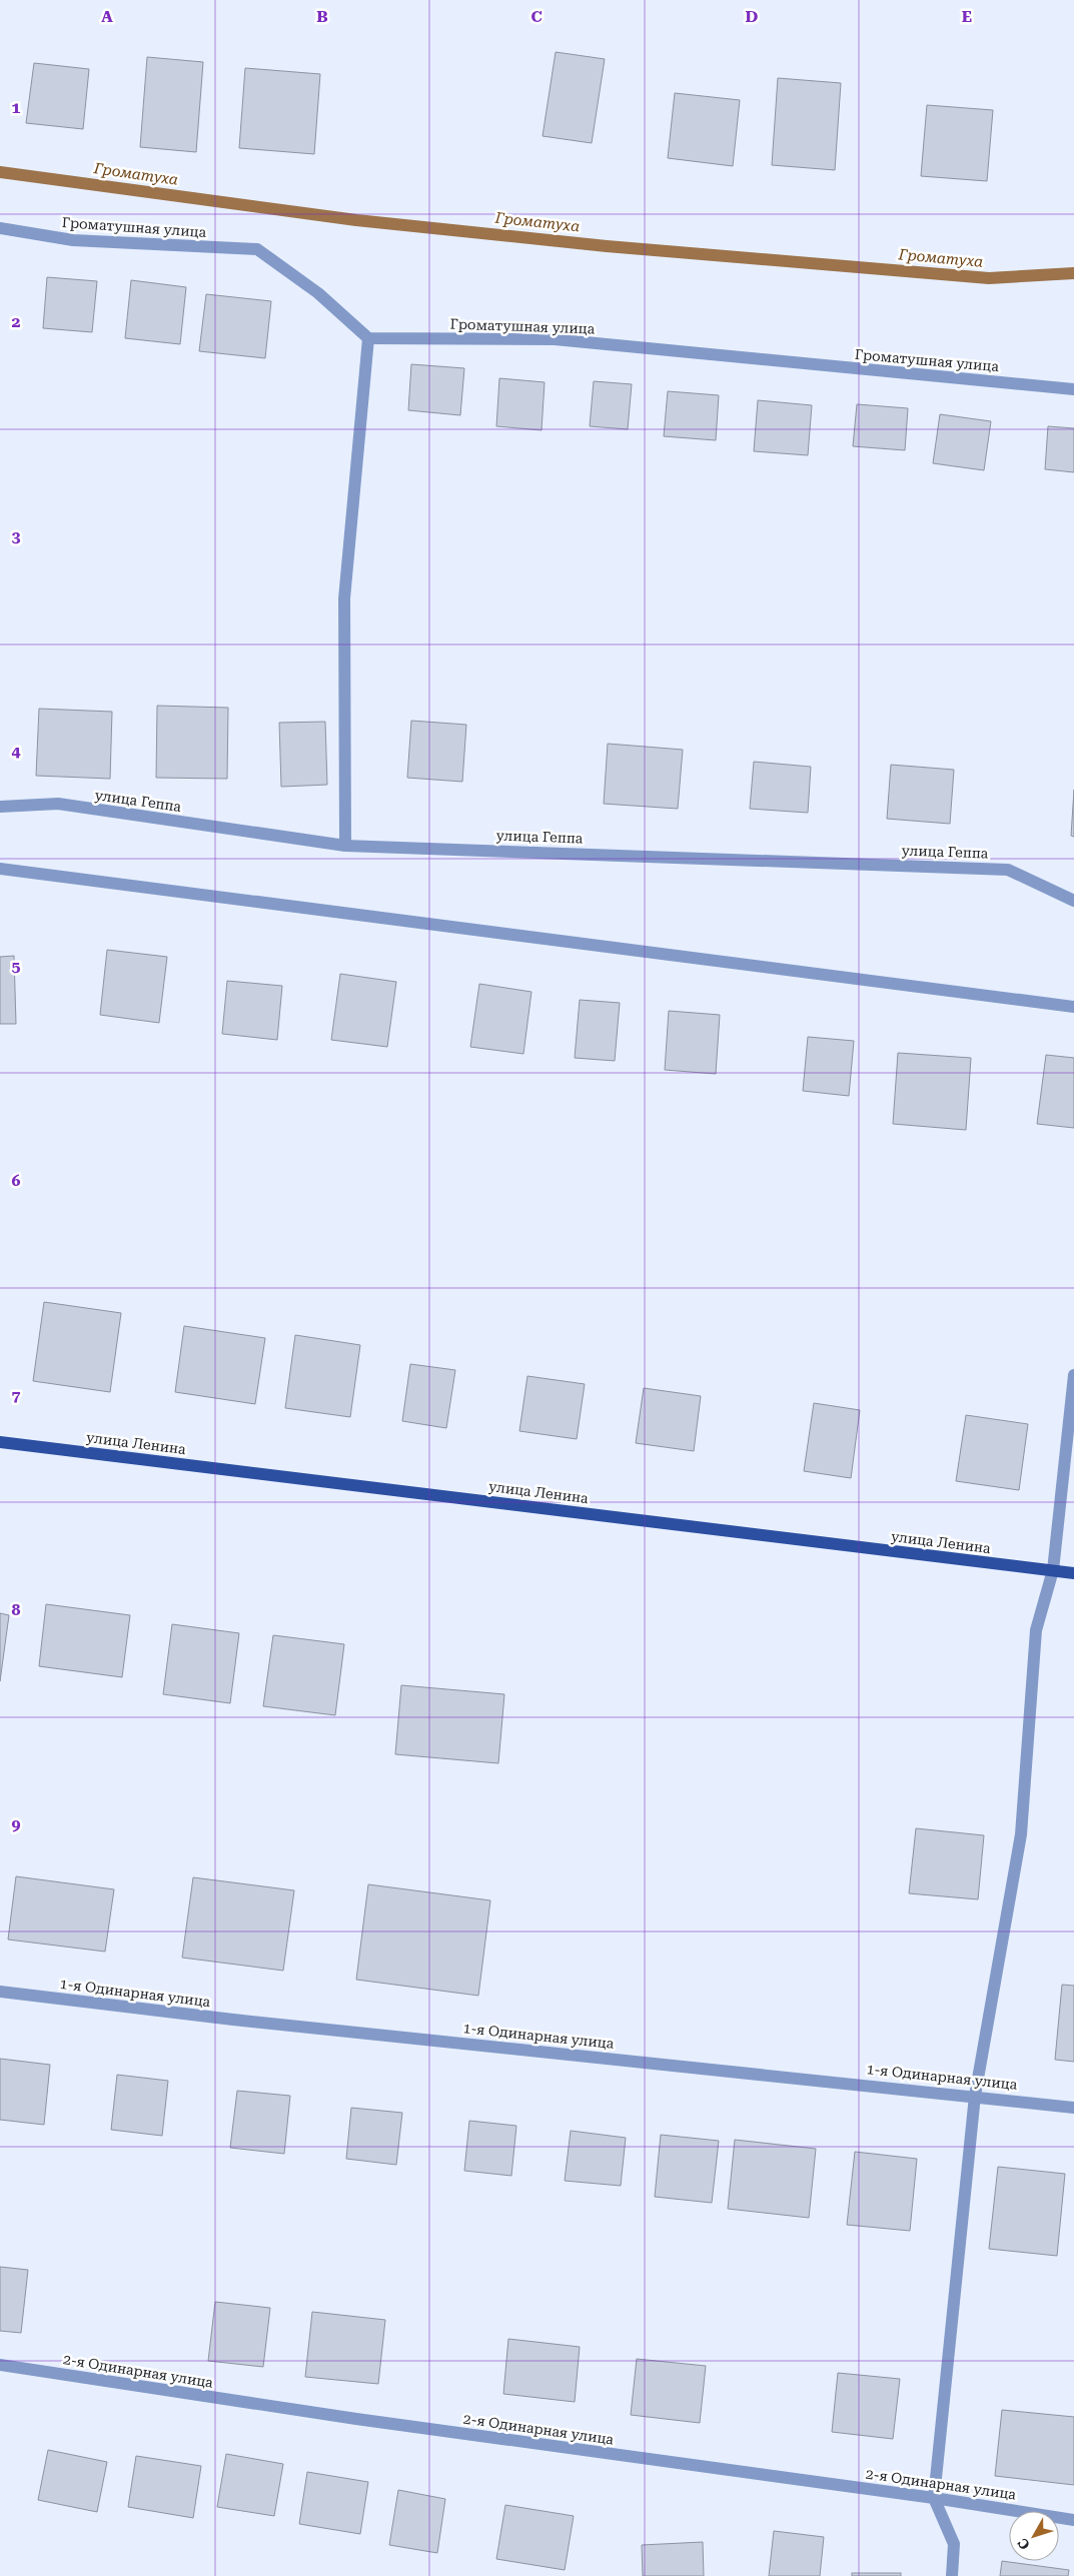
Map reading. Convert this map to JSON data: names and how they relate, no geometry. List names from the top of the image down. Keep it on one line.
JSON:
{"streets":{"main road":["улица Ленина"],"street":["Громатушная улица","улица Геппа","1-я Одинарная улица","2-я Одинарная улица"]},"water":["Громатуха"],"north":"bottom left","grid":{"columns":["A","B","C","D","E"],"rows":["1","2","3","4","5","6","7","8","9"]}}
